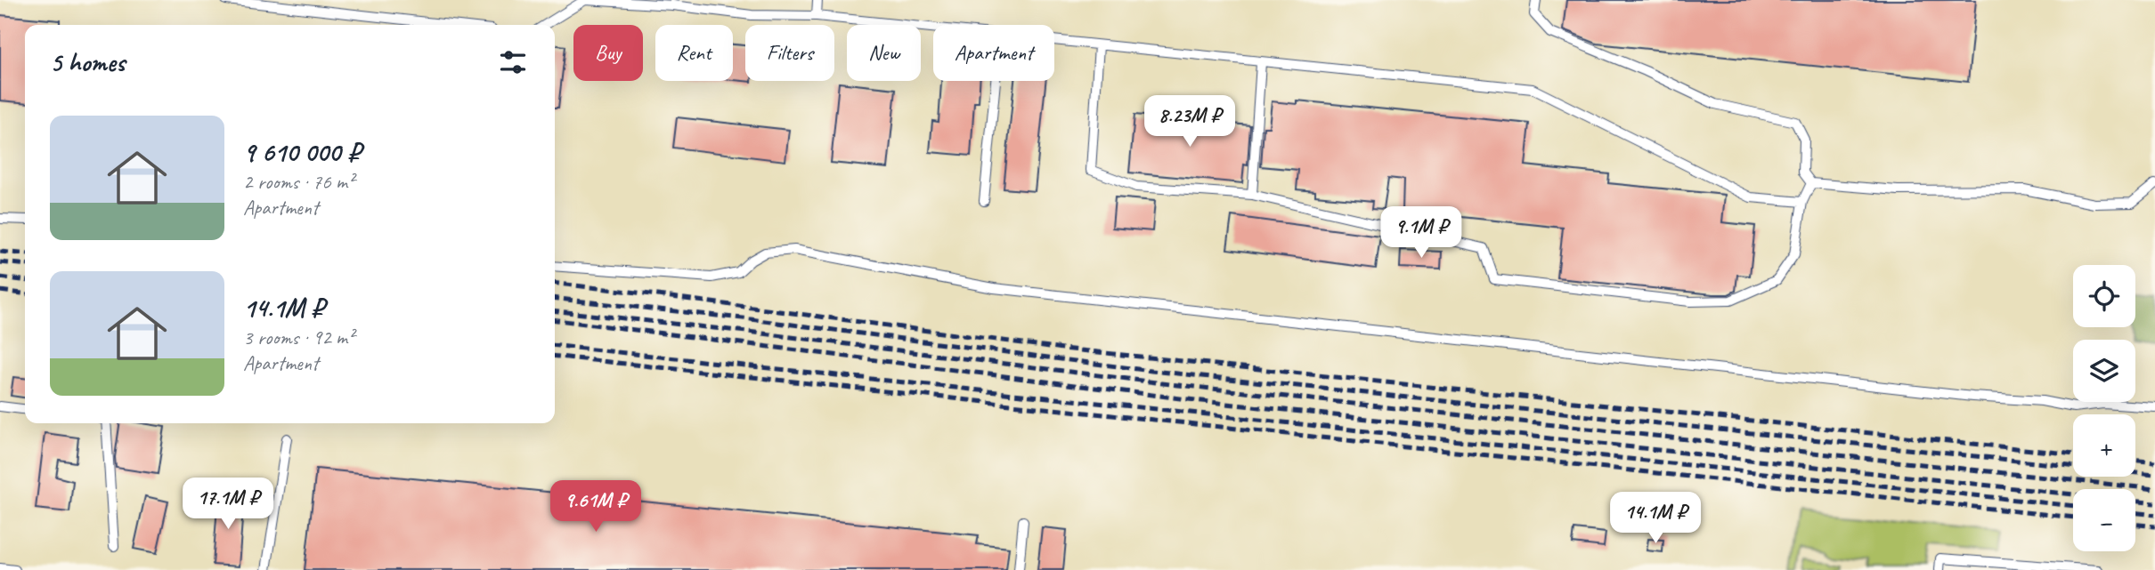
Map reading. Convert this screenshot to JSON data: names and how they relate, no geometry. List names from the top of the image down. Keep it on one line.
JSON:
{"page":{"chip":["Buy","Rent","Filters","New","Apartment"],"heading":"5 homes","price":["8.23M ₽","9.1M ₽","17.1M ₽","9.61M ₽","14.1M ₽"],"list":[{"name":"9 610 000 ₽","note":"2 rooms · 76 m² · Apartment"},{"name":"14.1M ₽","note":"3 rooms · 92 m² · Apartment"}],"map_buttons":["+","−"]}}
